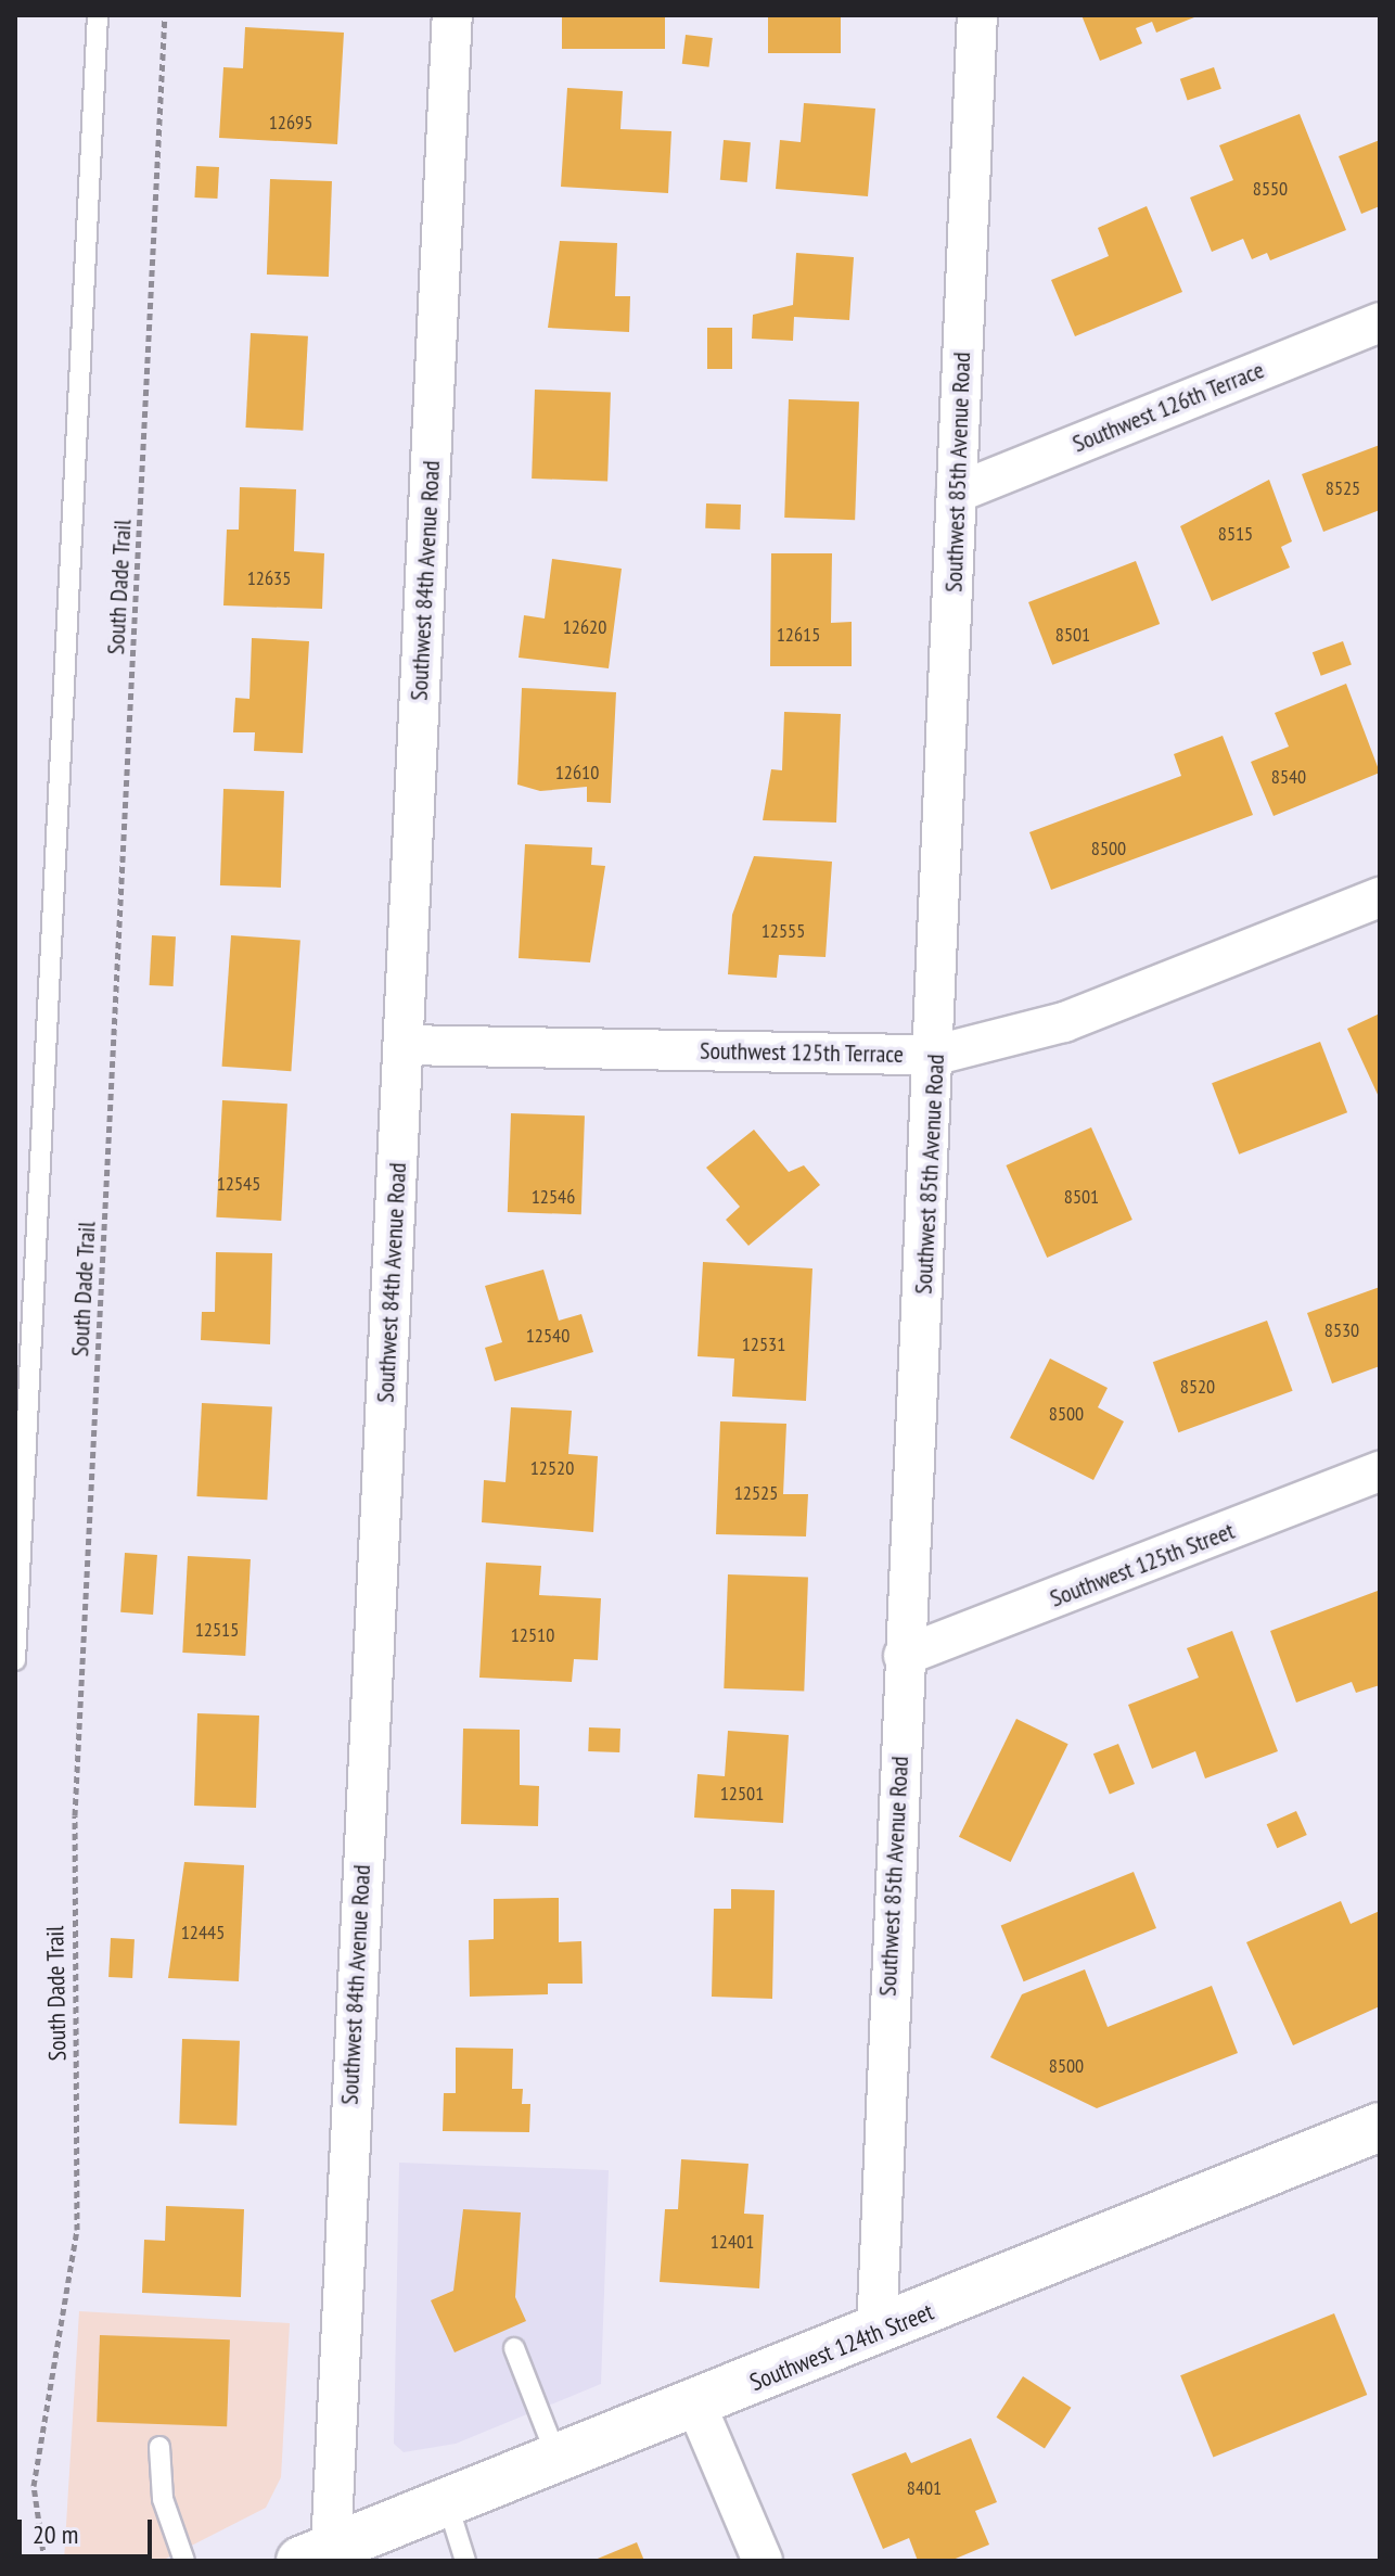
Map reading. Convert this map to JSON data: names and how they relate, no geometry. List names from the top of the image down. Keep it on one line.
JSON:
{"streets":{"street":["Southwest 126th Terrace","Southwest 85th Avenue Road","Southwest 84th Avenue Road","Southwest 125th Terrace","Southwest 125th Street","Southwest 124th Street"],"path":["South Dade Trail"]},"crossings":[["Southwest 126th Terrace","Southwest 85th Avenue Road"],["Southwest 85th Avenue Road","Southwest 125th Terrace"],["Southwest 85th Avenue Road","Southwest 125th Street"],["Southwest 85th Avenue Road","Southwest 124th Street"],["Southwest 84th Avenue Road","Southwest 125th Terrace"],["Southwest 84th Avenue Road","Southwest 124th Street"]],"house_numbers":["12695","8550","8525","8515","12635","12620","12615","8501","12610","8540","8500","12555","12545","12546","8501","8530","12540","12531","8520","8500","12520","12525","12515","12510","12501","12445","8500","12401","8401"],"scale_bar":"20 m"}
